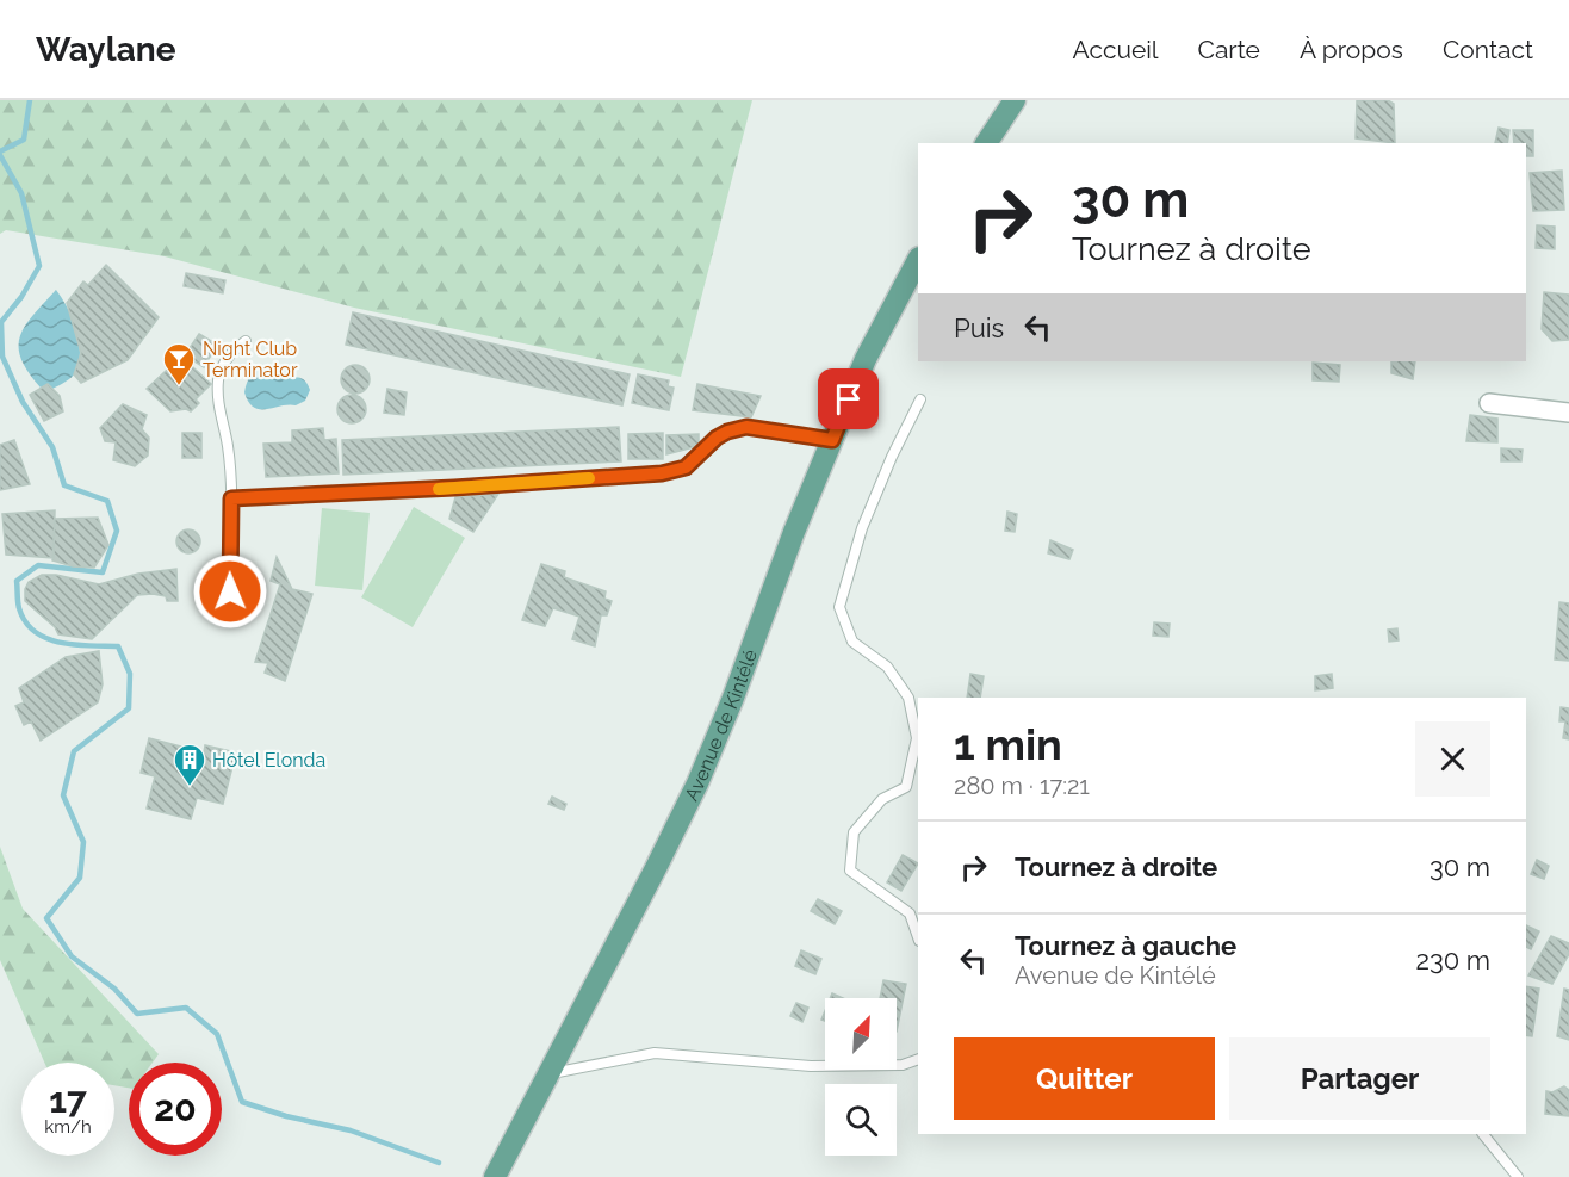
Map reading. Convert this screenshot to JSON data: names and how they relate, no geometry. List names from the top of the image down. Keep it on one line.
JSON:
{"streets":{"main road":["Avenue de Kintélé"]},"places":{"bar":["Night Club Terminator"],"building":["Hôtel Elonda"]},"north":"top right","page":{"header":"Waylane","nav":["Accueil","Carte","À propos","Contact"],"turn":["30 m","Tournez à droite"],"then":"Puis","heading":["1 min","280 m · 17:21"],"list":[{"name":"Tournez à droite","value":"30 m"},{"name":"Tournez à gauche","note":"Avenue de Kintélé","value":"230 m"}],"buttons":["Quitter","Partager"],"speed":"17 km/h","limit":"20"}}
